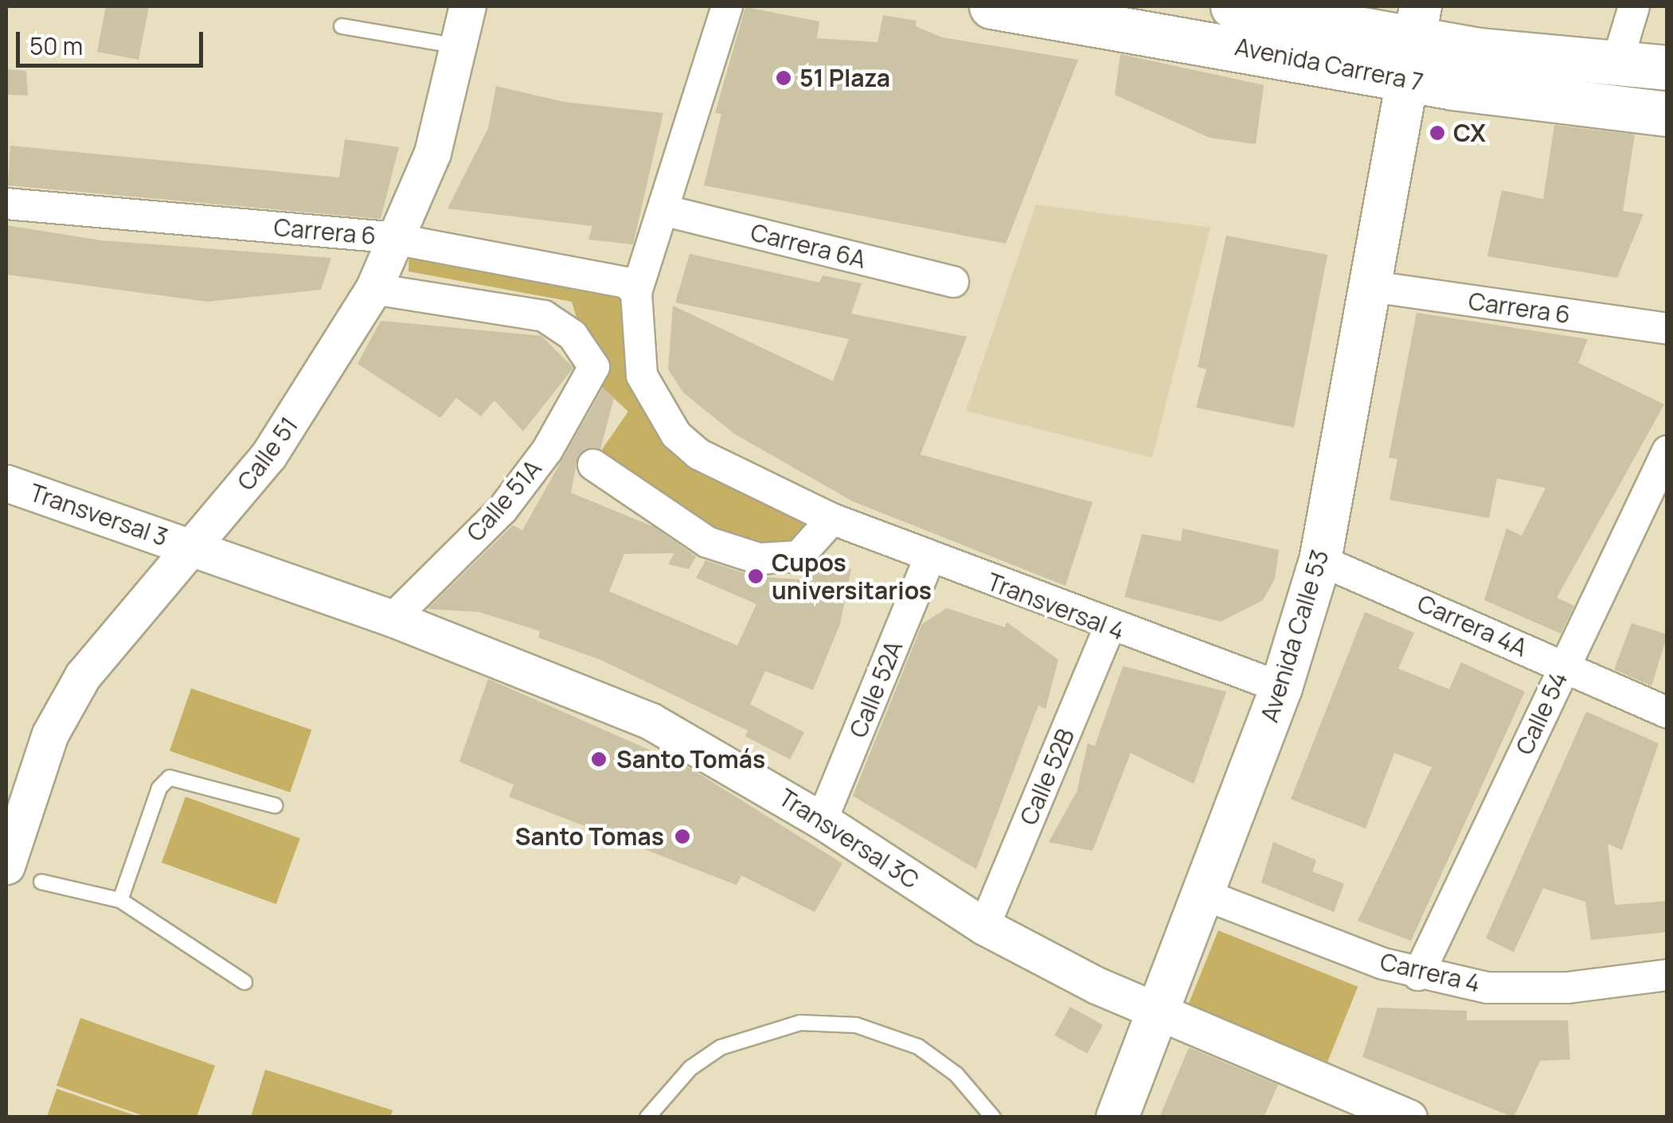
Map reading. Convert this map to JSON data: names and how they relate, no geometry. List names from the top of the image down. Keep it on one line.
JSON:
{"streets":{"main road":["Avenida Carrera 7","Avenida Calle 53"],"street":["Carrera 6","Carrera 6A","Calle 51","Calle 51A","Transversal 3","Transversal 4","Carrera 4A","Calle 52A","Calle 54","Calle 52B","Transversal 3C","Carrera 4"]},"crossings":[["Avenida Carrera 7","Avenida Calle 53"],["Carrera 6","Calle 51"],["Carrera 6","Transversal 4"],["Carrera 6","Avenida Calle 53"],["Calle 51","Calle 51A"],["Calle 51","Transversal 3"],["Calle 51","Transversal 3C"],["Calle 51A","Transversal 3C"],["Transversal 3","Transversal 3C"],["Transversal 4","Avenida Calle 53"],["Transversal 4","Calle 52A"],["Transversal 4","Calle 52B"],["Carrera 4A","Avenida Calle 53"],["Carrera 4A","Calle 54"],["Avenida Calle 53","Transversal 3C"],["Avenida Calle 53","Carrera 4"],["Calle 52A","Transversal 3C"],["Calle 54","Carrera 4"],["Calle 52B","Transversal 3C"]],"places":["51 Plaza","CX","Cupos universitarios","Santo Tomás","Santo Tomas"],"scale_bar":"50 m"}
